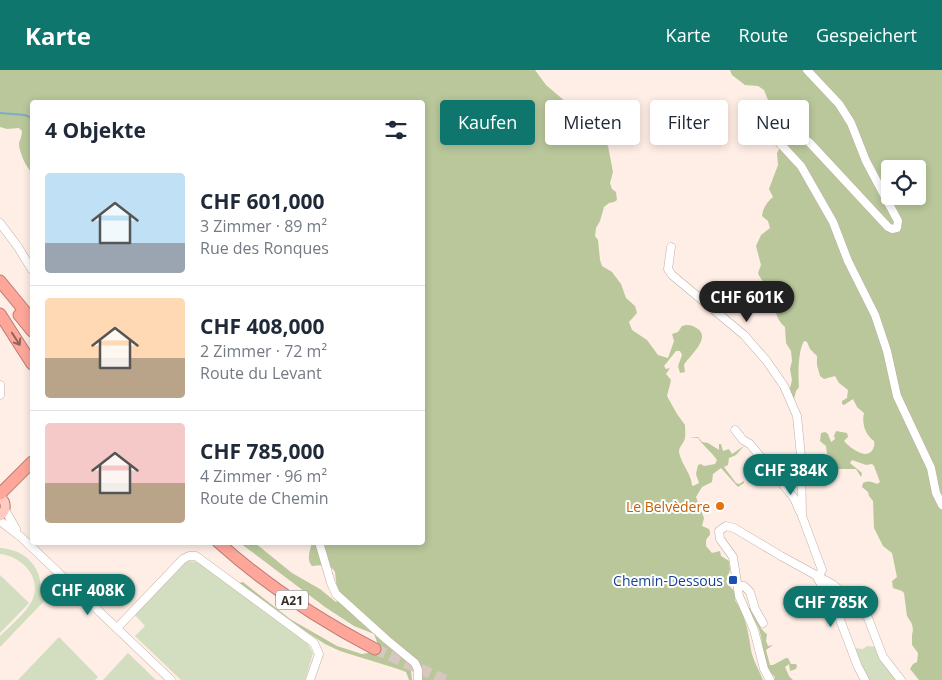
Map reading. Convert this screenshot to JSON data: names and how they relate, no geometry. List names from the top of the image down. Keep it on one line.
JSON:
{"streets":{"highway":["A21"]},"places":{"other":["Le Belvèdere"],"transit":["Chemin-Dessous"]},"page":{"header":"Karte","nav":["Karte","Route","Gespeichert"],"chip":["Kaufen","Mieten","Filter","Neu"],"heading":"4 Objekte","list":[{"name":"CHF 601,000","note":"3 Zimmer · 89 m² · Rue des Ronques"},{"name":"CHF 408,000","note":"2 Zimmer · 72 m² · Route du Levant"},{"name":"CHF 785,000","note":"4 Zimmer · 96 m² · Route de Chemin"}],"price":["CHF 601K","CHF 384K","CHF 408K","CHF 785K"]}}
